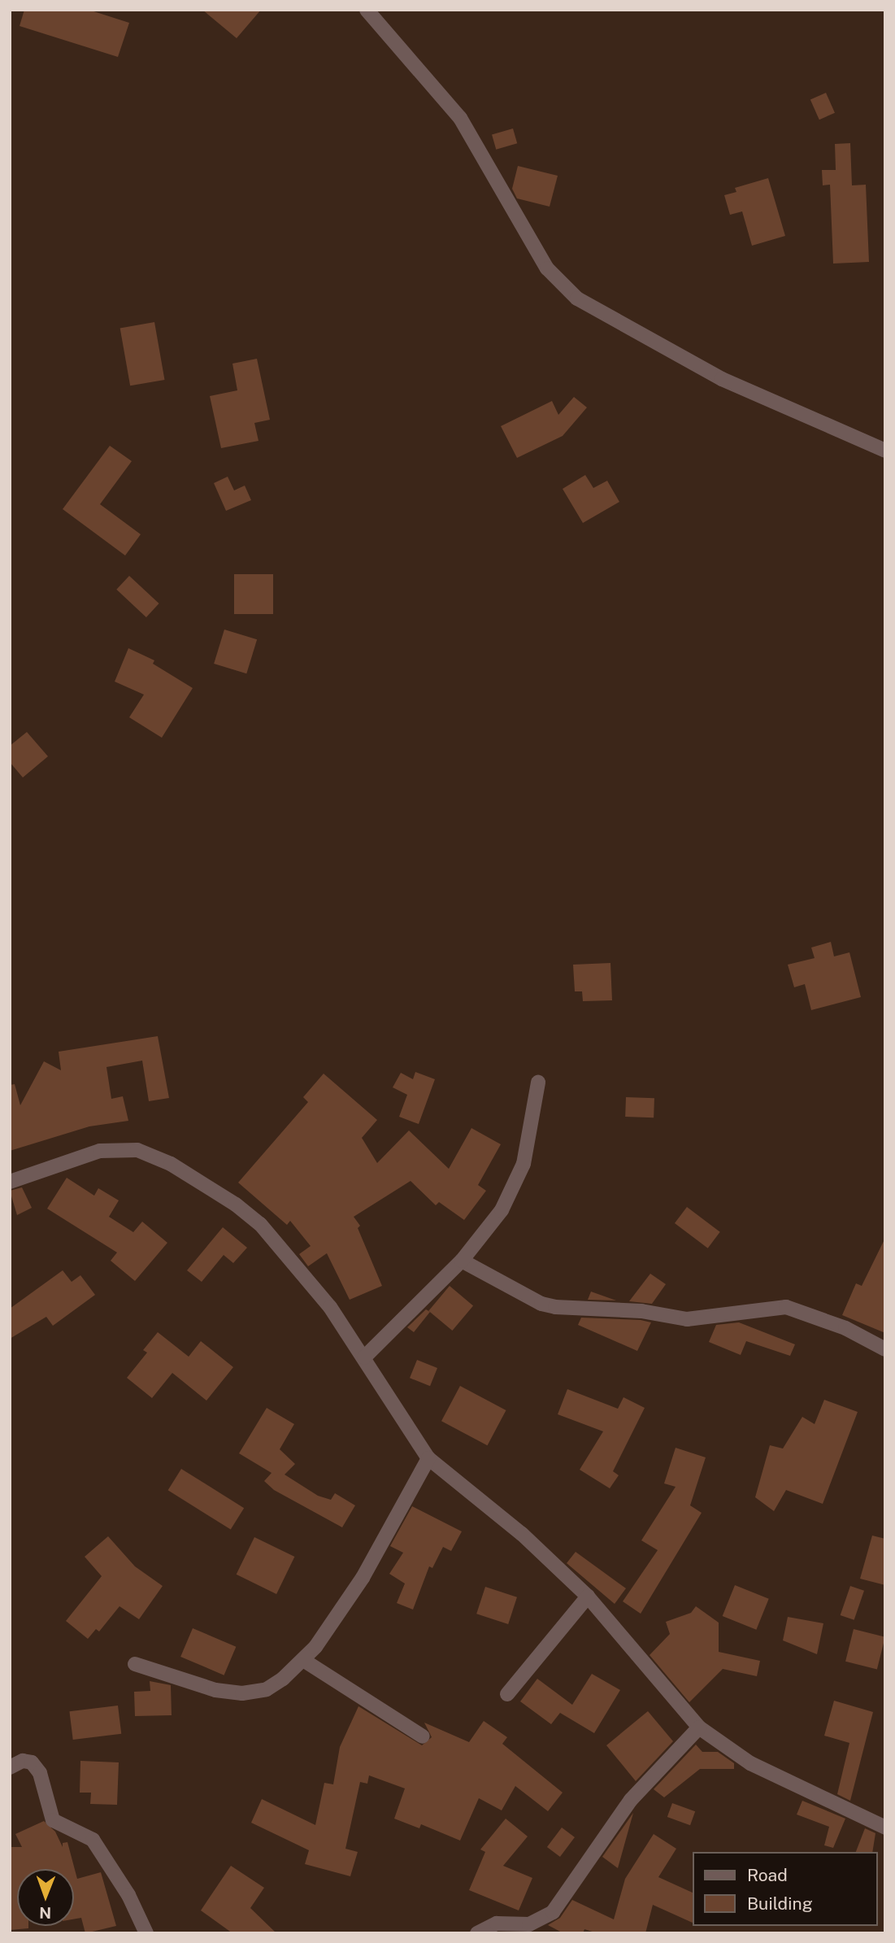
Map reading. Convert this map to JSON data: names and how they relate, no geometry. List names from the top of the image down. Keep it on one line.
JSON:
{"legend":["Road","Building"],"north":"bottom"}
